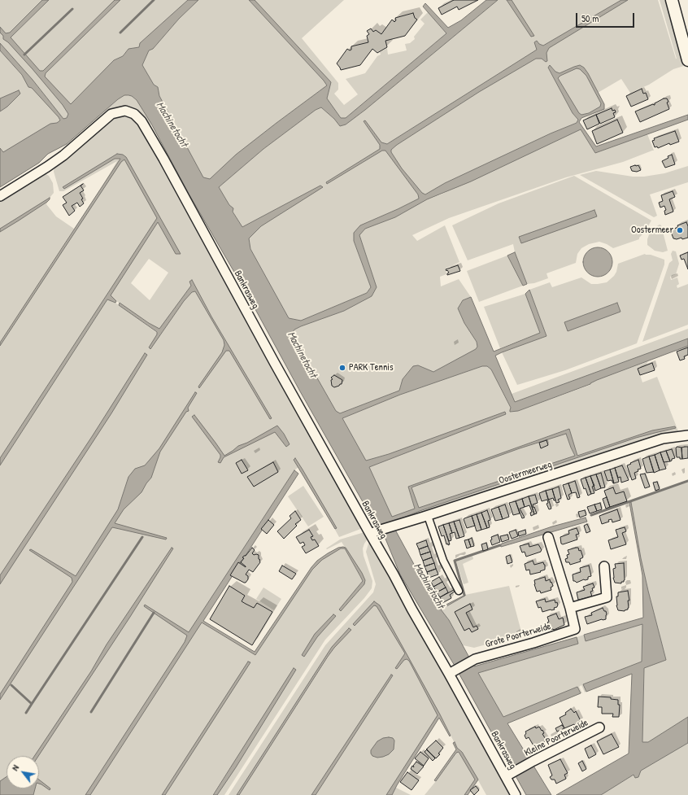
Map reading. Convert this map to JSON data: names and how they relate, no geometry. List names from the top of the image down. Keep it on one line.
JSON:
{"streets":{"street":["Bankrasweg","Oostermeerweg","Grote Poorterweide","Kleine Poorterweide"]},"crossings":[["Bankrasweg","Oostermeerweg"],["Bankrasweg","Grote Poorterweide"],["Bankrasweg","Kleine Poorterweide"]],"water":["Machinetocht"],"places":["Oostermeer","PARK Tennis"],"scale_bar":"50 m","north":"top left"}
